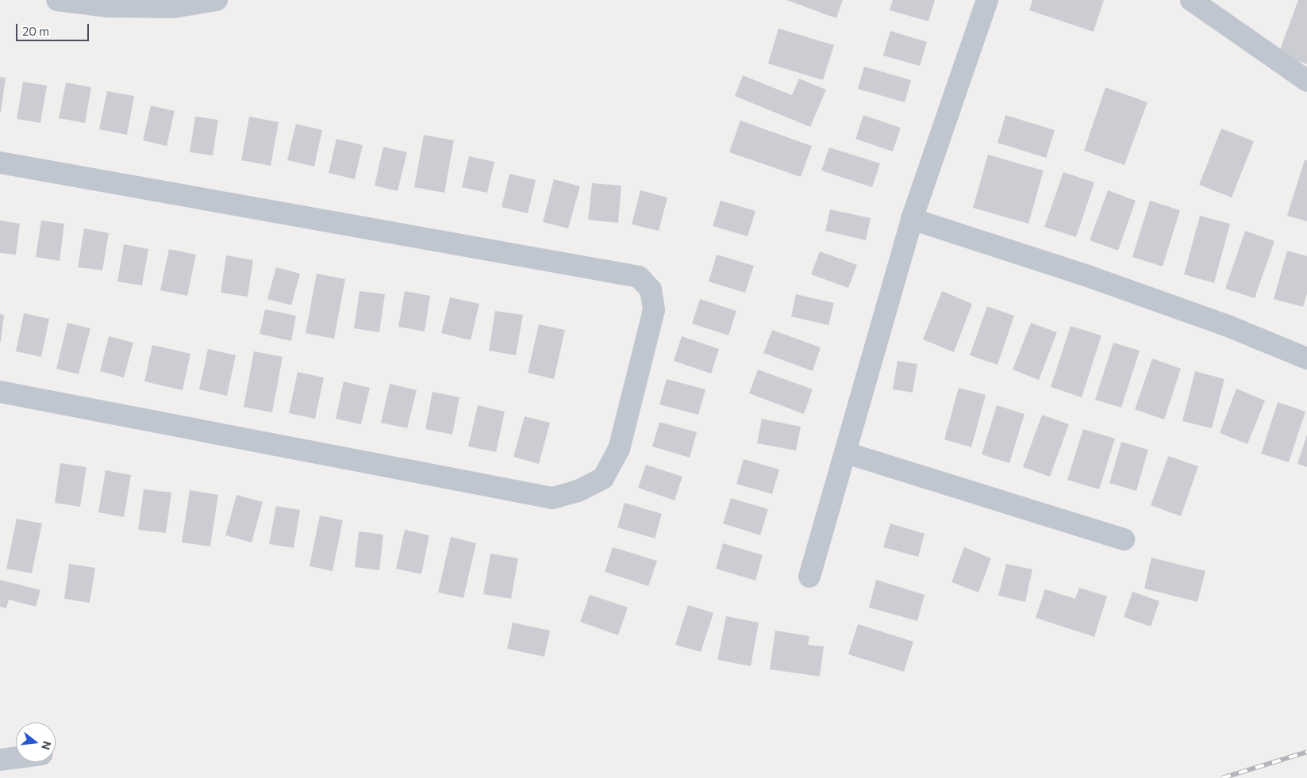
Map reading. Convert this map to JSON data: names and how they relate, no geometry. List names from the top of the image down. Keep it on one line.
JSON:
{"scale_bar":"20 m","north":"right"}
